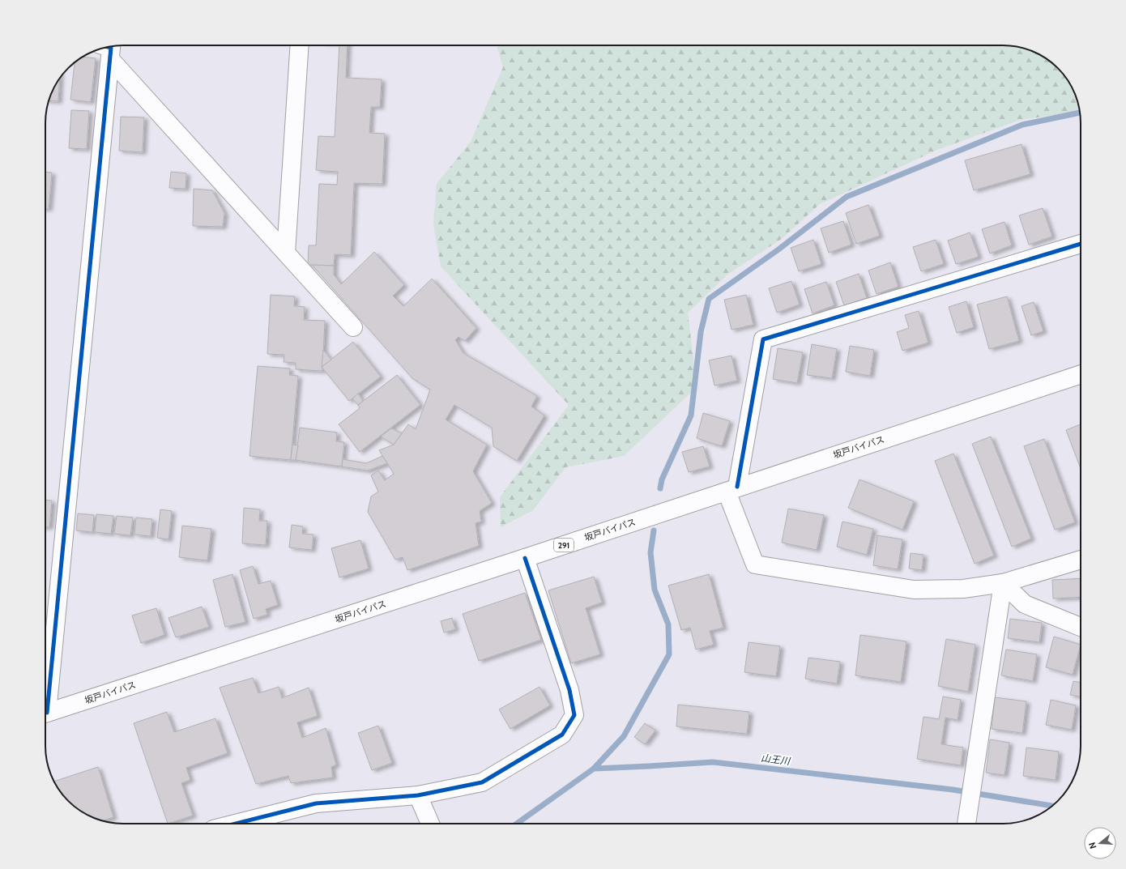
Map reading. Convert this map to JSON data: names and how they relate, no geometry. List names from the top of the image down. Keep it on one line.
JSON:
{"streets":{"main road":["坂戸バイパス","291"]},"water":["山王川"],"north":"left"}
